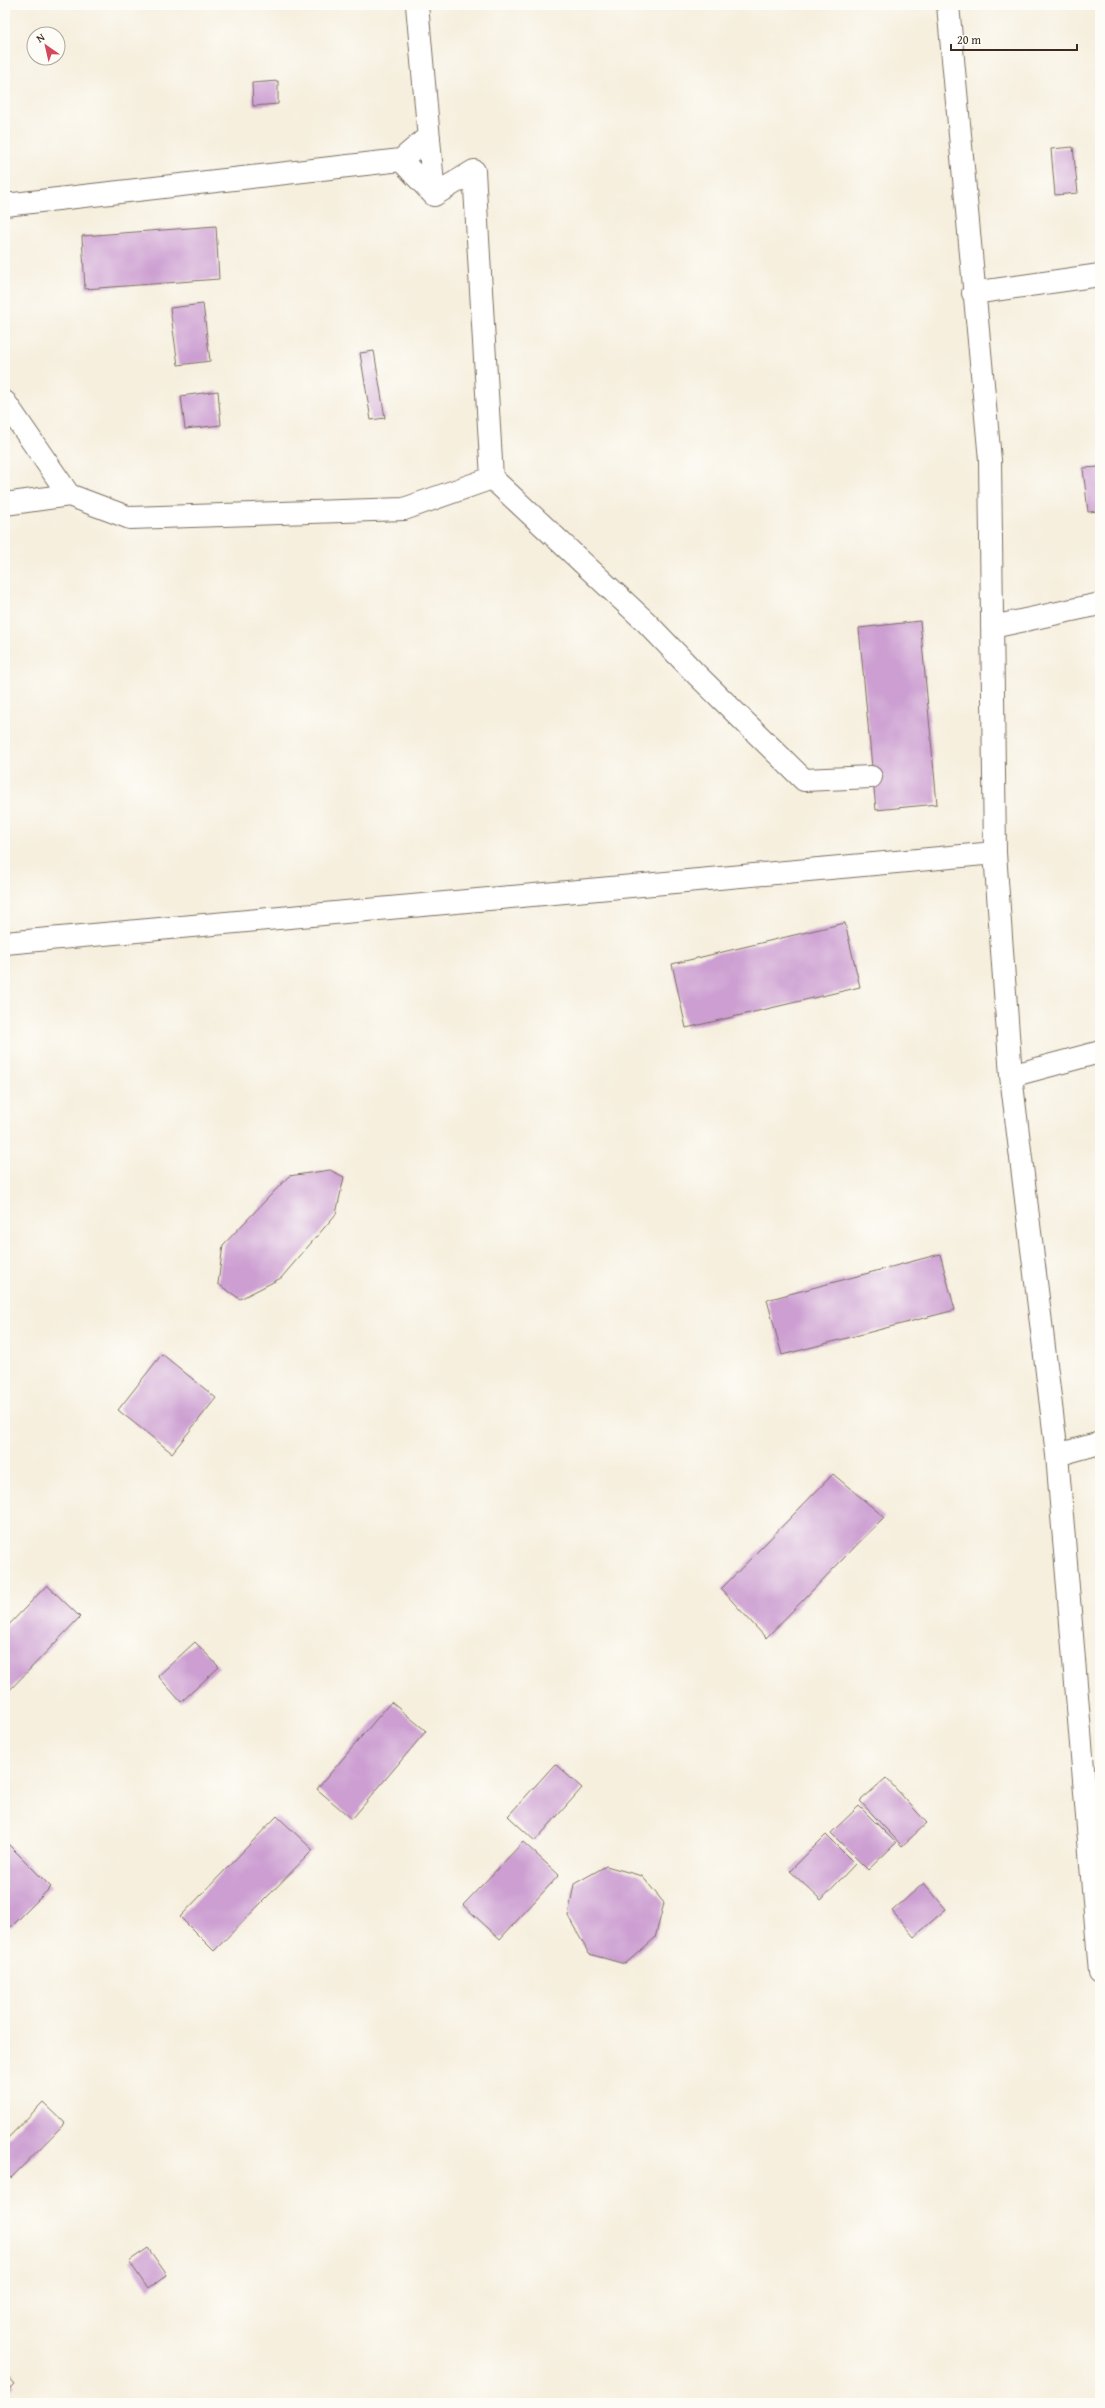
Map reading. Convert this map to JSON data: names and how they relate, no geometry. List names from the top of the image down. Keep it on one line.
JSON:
{"scale_bar":"20 m","north":"top left"}
